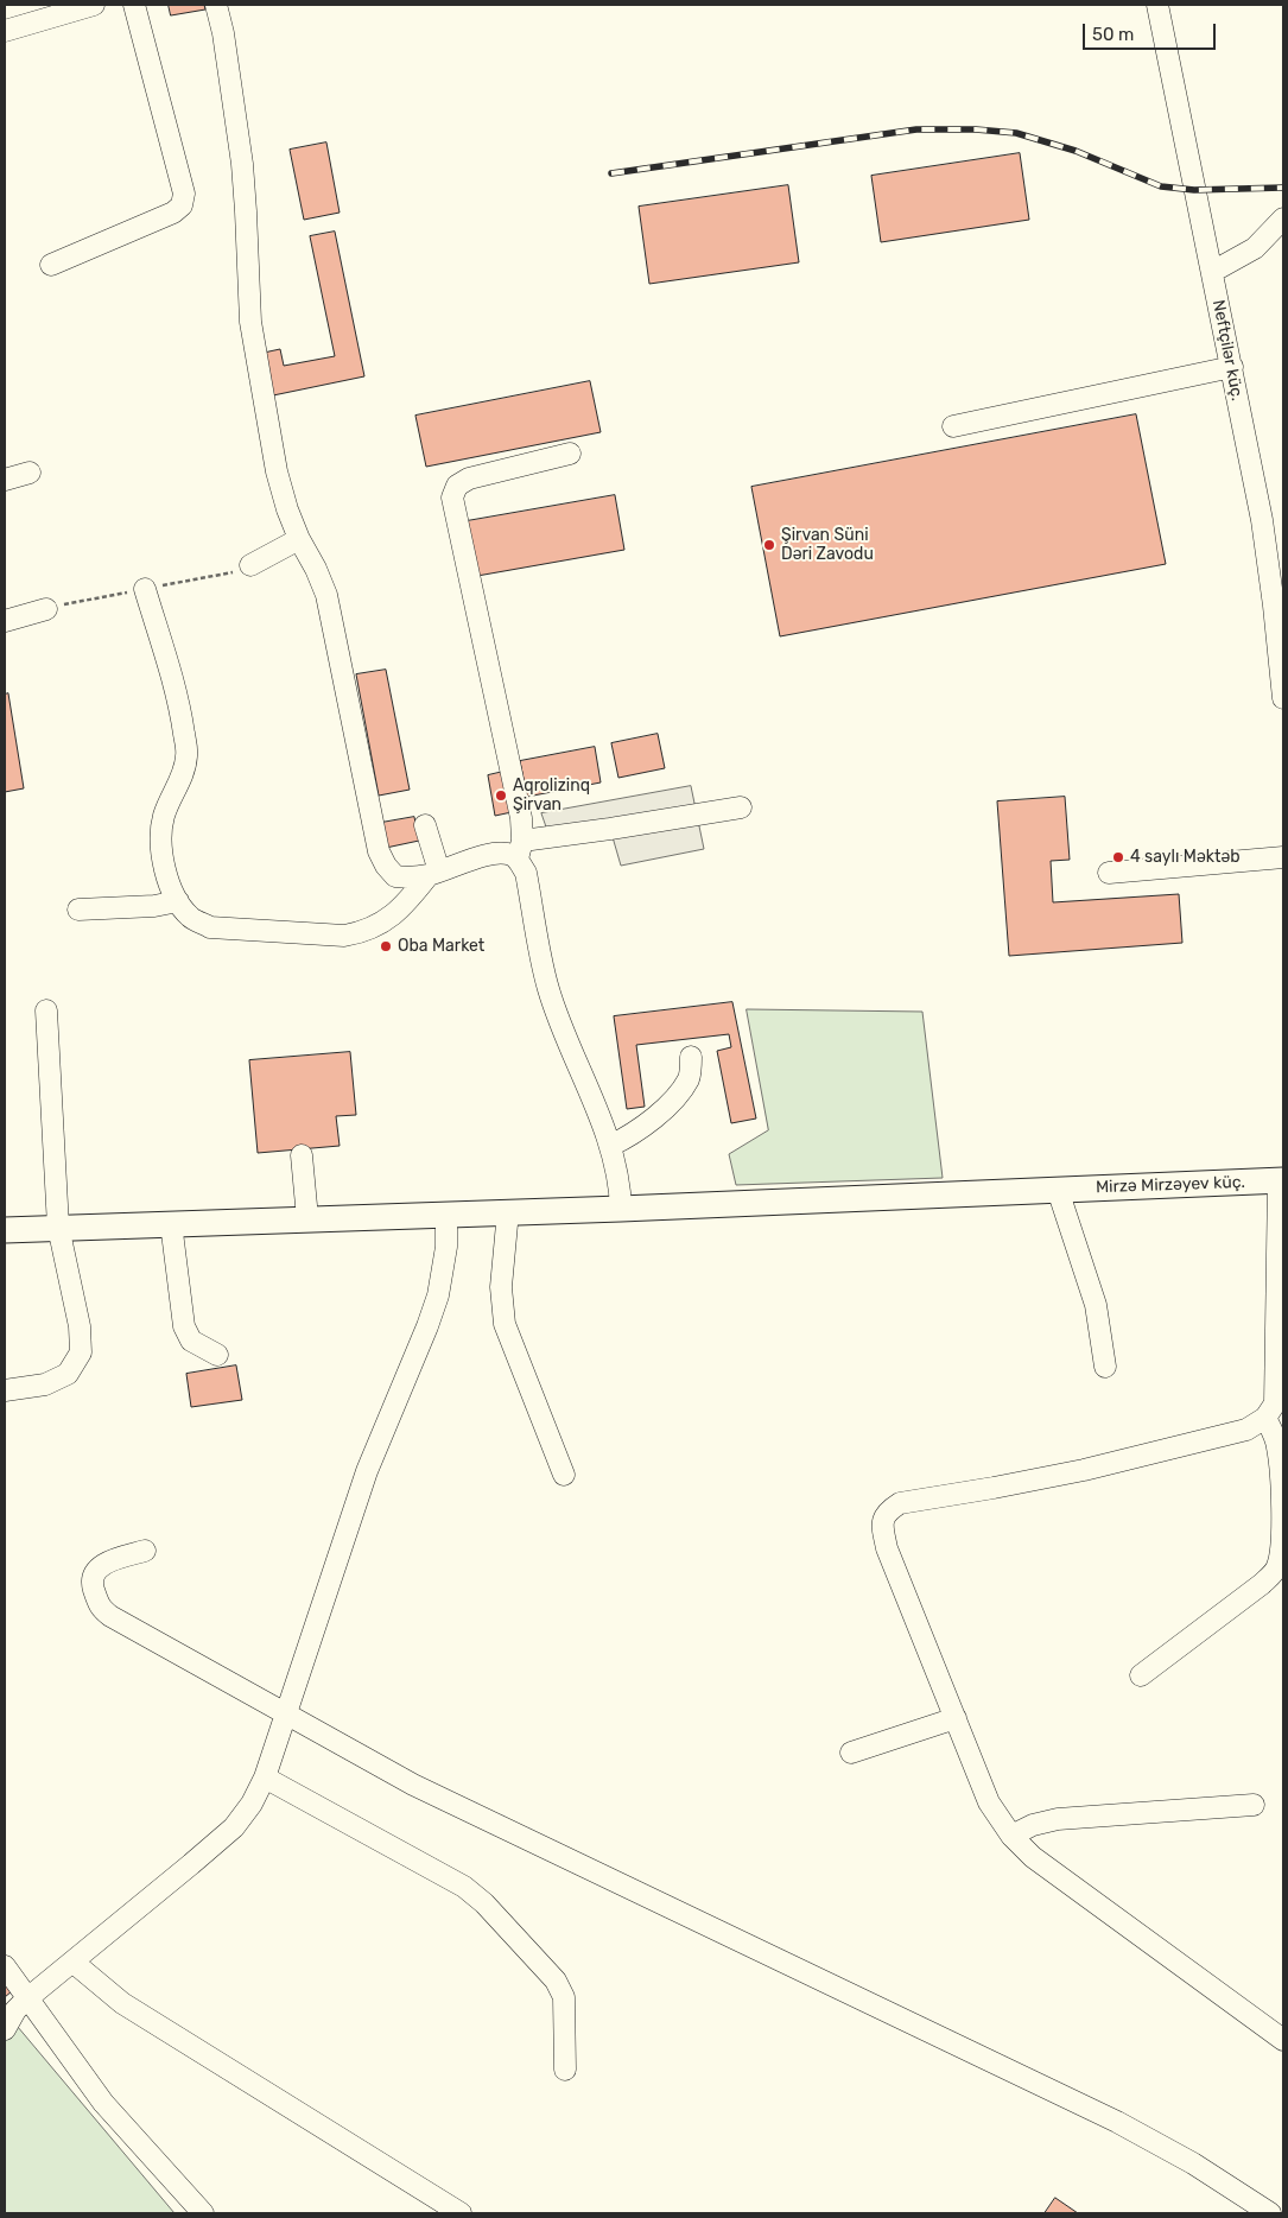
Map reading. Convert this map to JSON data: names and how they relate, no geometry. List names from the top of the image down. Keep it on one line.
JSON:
{"streets":{"main road":["Mirzə Mirzəyev küç."],"street":["Neftçilər küç."]},"places":["Şirvan Süni Dəri Zavodu","Aqrolizinq Şirvan","4 saylı Məktəb","Oba Market"],"scale_bar":"50 m"}
